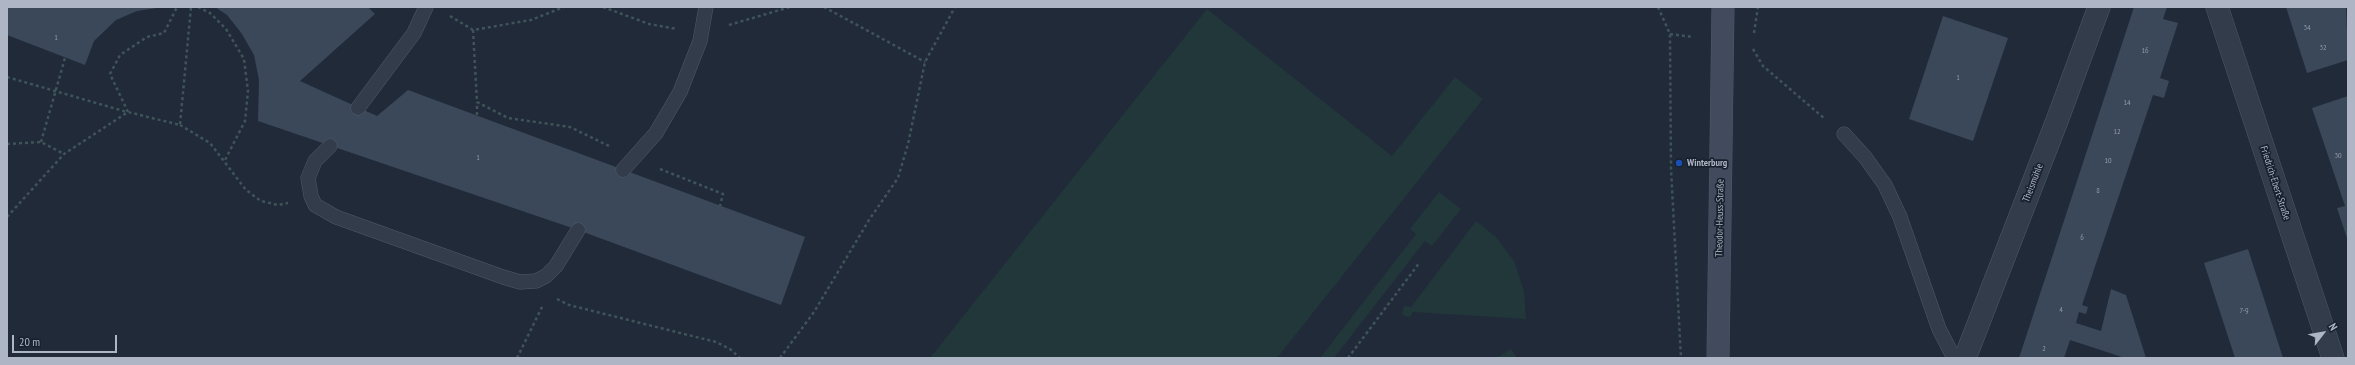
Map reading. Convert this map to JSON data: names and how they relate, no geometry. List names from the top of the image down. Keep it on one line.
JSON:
{"streets":{"main road":["Theodor-Heuss-Straße"],"street":["Theismühle","Friedrich-Ebert-Straße"]},"places":["Winterburg"],"house_numbers":["34","1","32","16","1","14","12","30","1","10","8","6","4","7-9","2"],"scale_bar":"20 m","north":"top right"}
